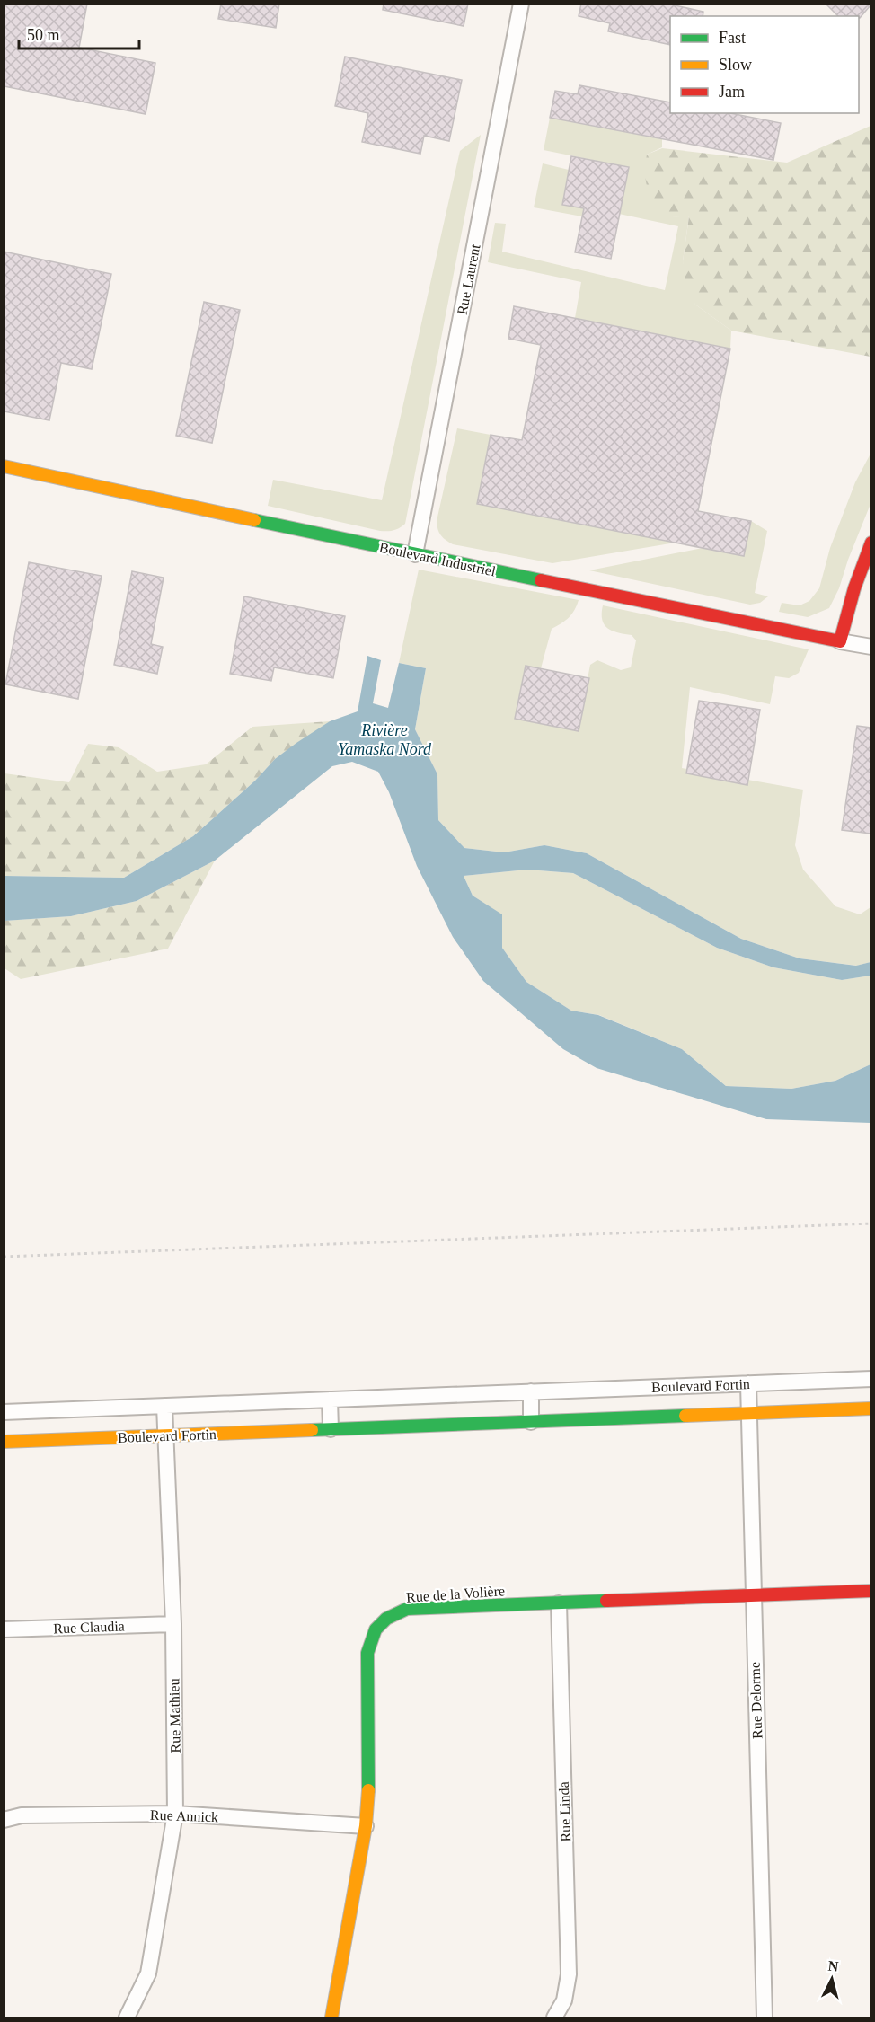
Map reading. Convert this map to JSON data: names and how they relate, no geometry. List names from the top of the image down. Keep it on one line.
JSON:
{"streets":{"street":["Rue Laurent","Boulevard Industriel","Boulevard Fortin","Rue de la Volière","Rue Claudia","Rue Delorme","Rue Mathieu","Rue Linda","Rue Annick"]},"crossings":[["Rue Laurent","Boulevard Industriel"],["Boulevard Fortin","Rue Delorme"],["Boulevard Fortin","Rue Mathieu"],["Rue de la Volière","Rue Delorme"],["Rue de la Volière","Rue Linda"],["Rue de la Volière","Rue Annick"],["Rue Claudia","Rue Mathieu"],["Rue Mathieu","Rue Annick"]],"water":["Rivière Yamaska Nord"],"legend":["Fast","Slow","Jam"],"scale_bar":"50 m","north":"top"}
